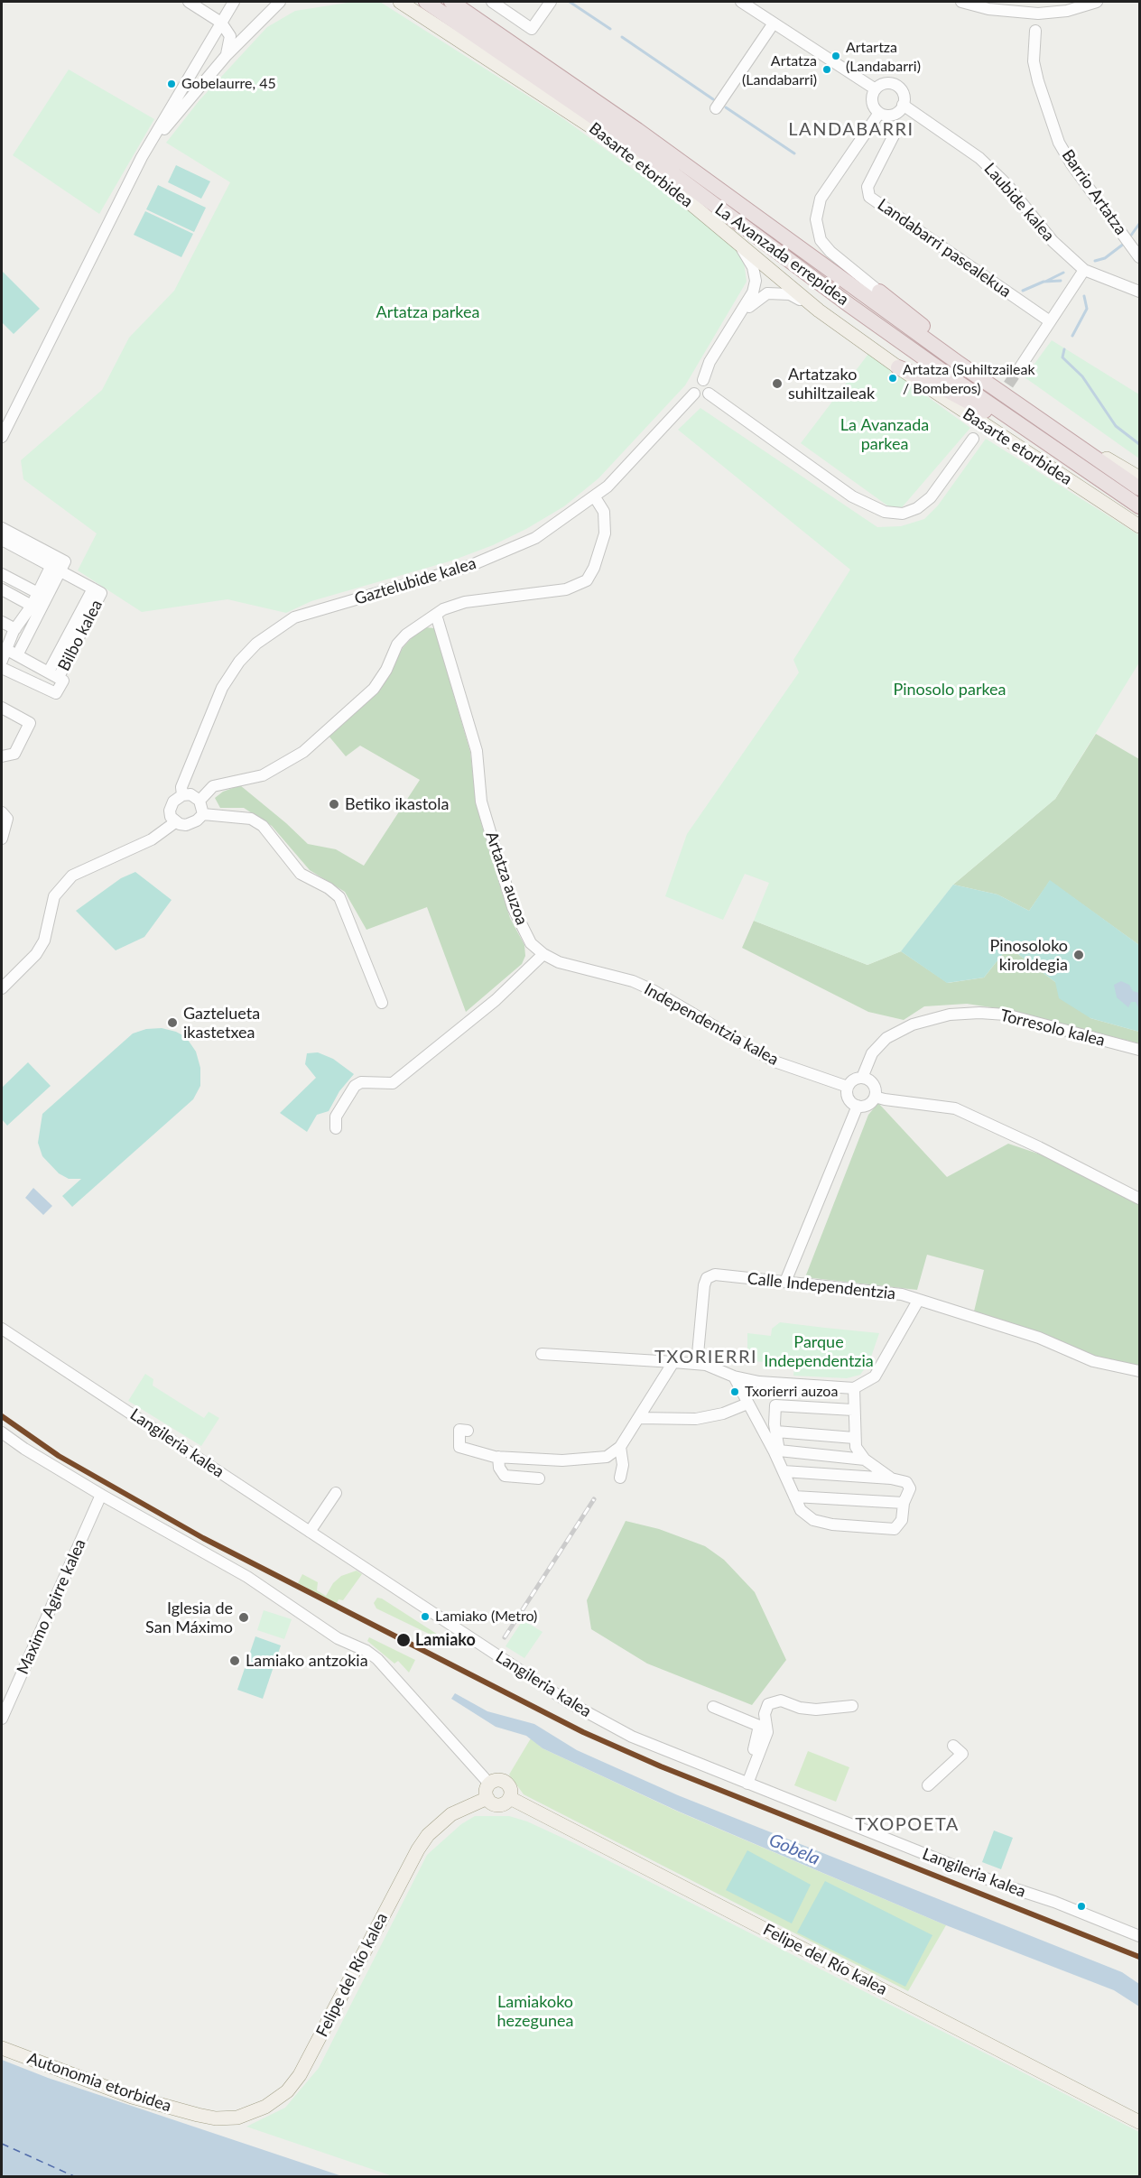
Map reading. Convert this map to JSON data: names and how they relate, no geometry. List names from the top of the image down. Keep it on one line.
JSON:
{"streets":{"highway":["La Avanzada errepidea"],"main road":["Basarte etorbidea","Felipe del Río kalea","Autonomia etorbidea"],"street":["Barrio Artatza","Laubide kalea","Landabarri pasealekua","Gaztelubide kalea","Bilbo kalea","Artatza auzoa","Independentzia kalea","Torresolo kalea","Calle Independentzia","Langileria kalea","Maximo Agirre kalea"]},"crossings":[["Artatza auzoa","Independentzia kalea"],["Independentzia kalea","Torresolo kalea"],["Felipe del Río kalea","Autonomia etorbidea"]],"districts":["LANDABARRI","TXORIERRI","TXOPOETA"],"water":["Gobela"],"parks":["Artatza parkea","La Avanzada parkea","Pinosolo parkea","Parque Independentzia","Lamiakoko hezegunea"],"places":["Artartza (Landabarri)","Artatza (Landabarri)","Gobelaurre, 45","Artatza (Suhiltzaileak / Bomberos)","Artatzako suhiltzaileak","Betiko ikastola","Pinosoloko kiroldegia","Gaztelueta ikastetxea","Txorierri auzoa","Lamiako (Metro)","Iglesia de San Máximo","Lamiako","Lamiako antzokia"]}
